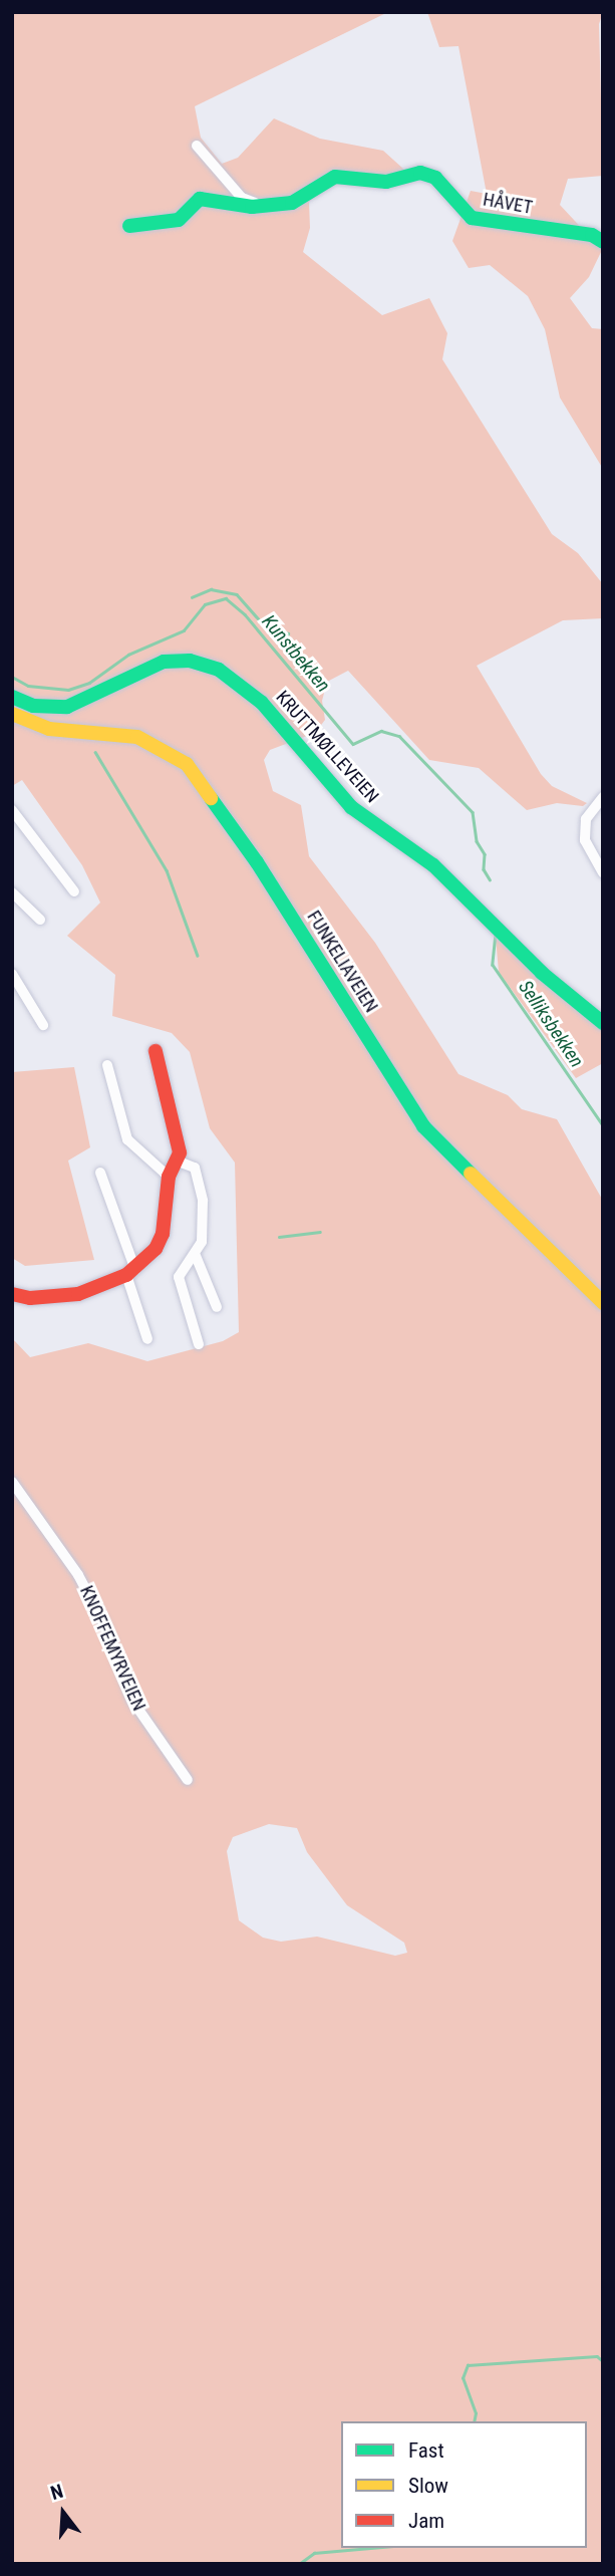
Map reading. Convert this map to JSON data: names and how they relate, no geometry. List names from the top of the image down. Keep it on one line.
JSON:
{"streets":{"street":["HÅVET","KRUTTMØLLEVEIEN","FUNKELIAVEIEN","KNOFFEMYRVEIEN"]},"water":["Kunstbekken","Selliksbekken"],"legend":["Fast","Slow","Jam"],"north":"top"}
